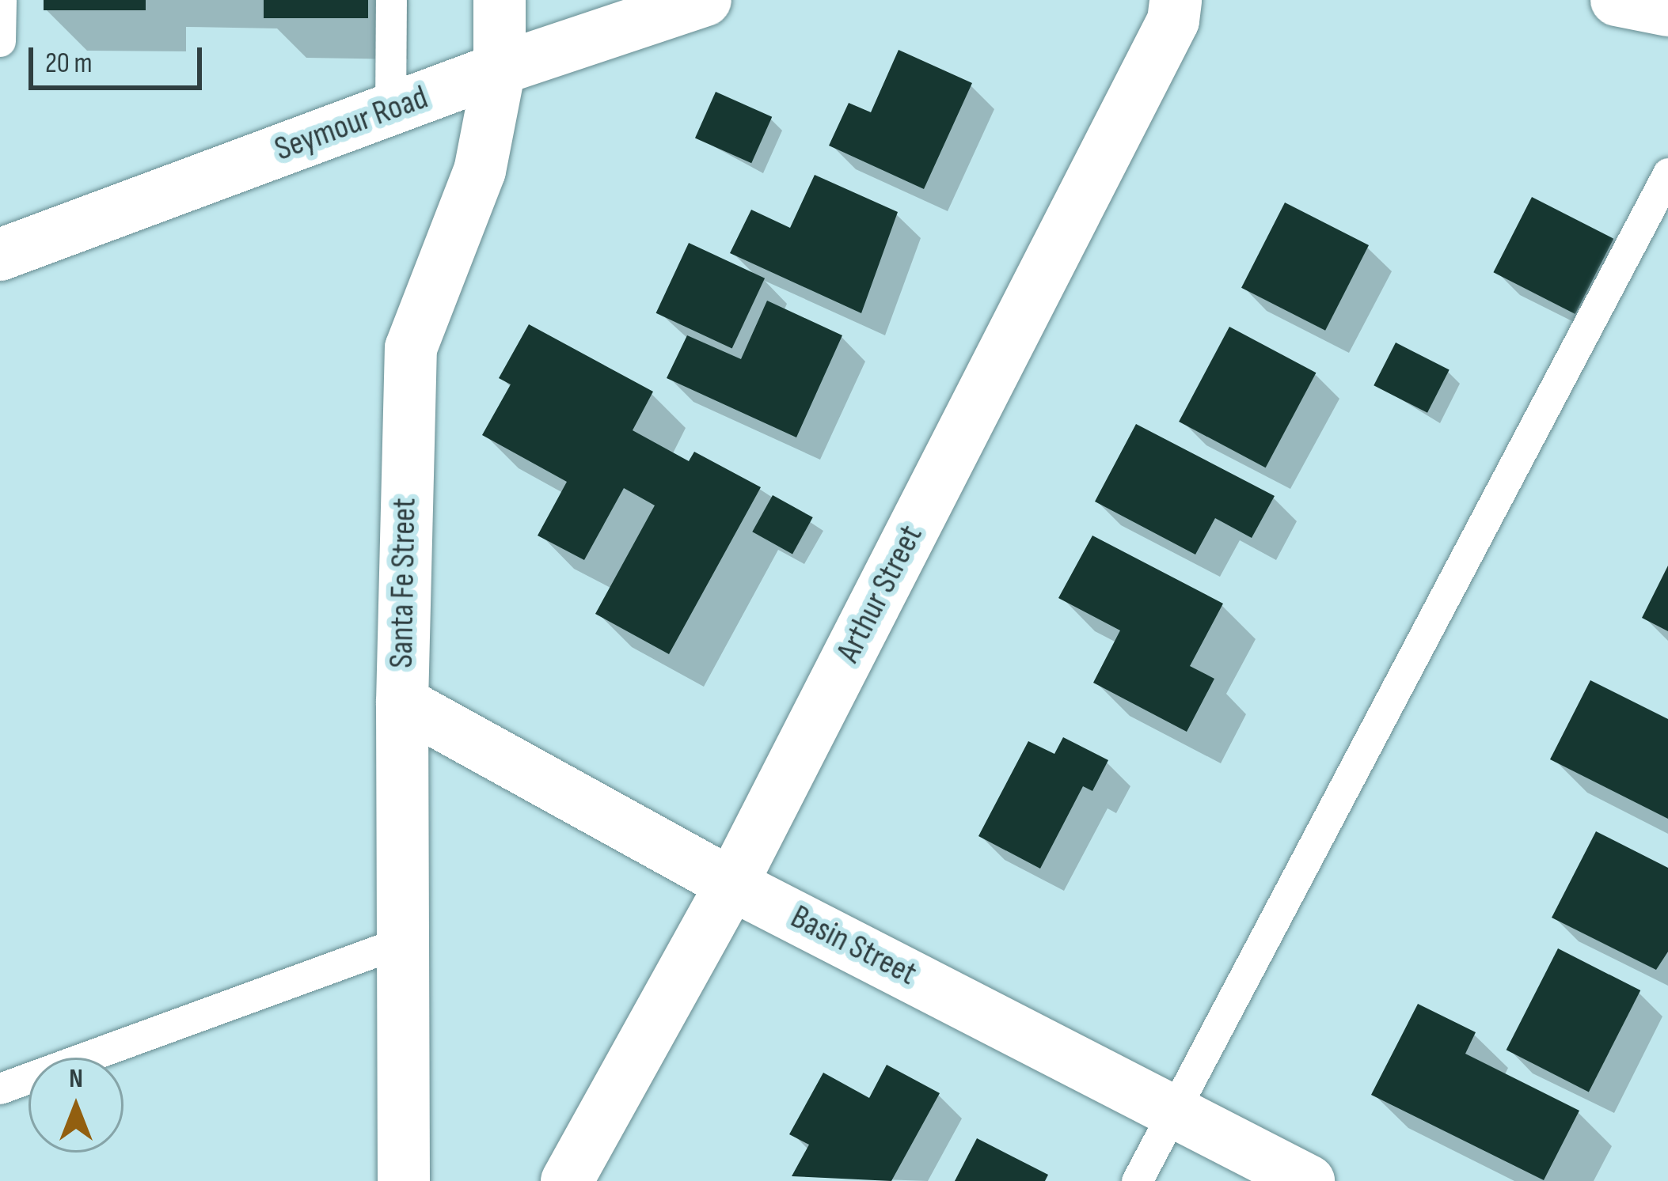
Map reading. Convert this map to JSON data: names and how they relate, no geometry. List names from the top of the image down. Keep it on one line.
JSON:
{"streets":{"street":["Seymour Road","Santa Fe Street","Arthur Street","Basin Street"]},"crossings":[["Seymour Road","Santa Fe Street"],["Santa Fe Street","Basin Street"],["Arthur Street","Basin Street"]],"scale_bar":"20 m","north":"top"}
